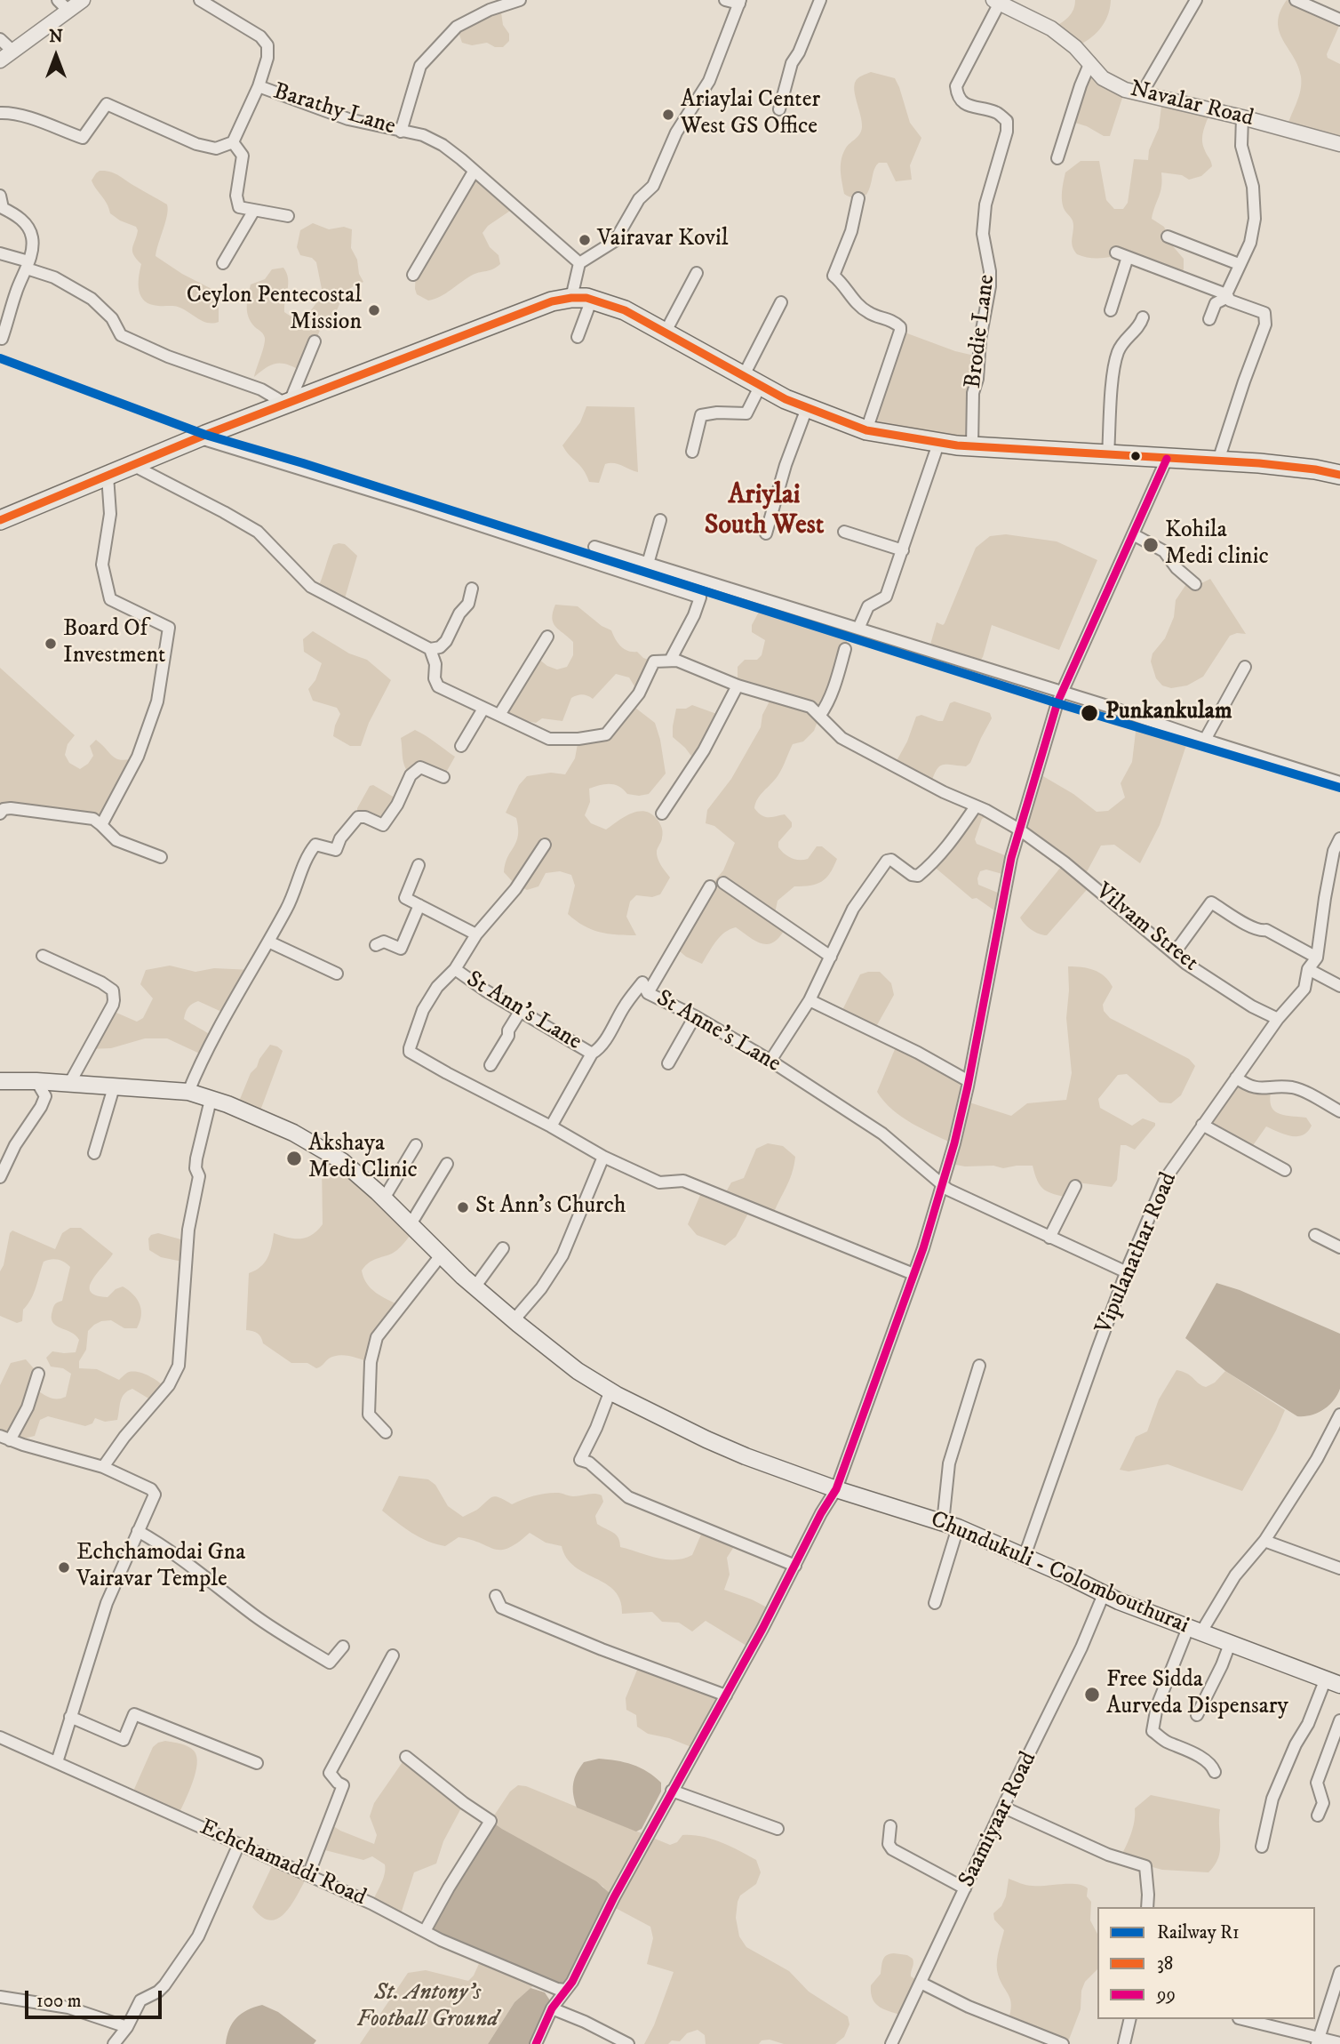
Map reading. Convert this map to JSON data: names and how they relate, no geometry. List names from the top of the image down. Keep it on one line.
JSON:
{"streets":{"main road":["Chundukuli - Colombouthurai"],"street":["Navalar Road","Barathy Lane","Brodie Lane","Vilvam Street","St Ann's Lane","St Anne's Lane","Vipulanathar Road","Saamiyaar Road","Echchamaddi Road"]},"crossings":[["Navalar Road","Brodie Lane"],["Vilvam Street","Vipulanathar Road"],["St Ann's Lane","St Anne's Lane"],["St Anne's Lane","Vipulanathar Road"],["Vipulanathar Road","Chundukuli - Colombouthurai"],["Chundukuli - Colombouthurai","Saamiyaar Road"]],"districts":["Ariylai South West"],"parks":["St. Antony's Football Ground"],"places":["Ariaylai Center West GS Office","Vairavar Kovil","Ceylon Pentecostal Mission","Kohila Medi clinic","Board Of Investment","Punkankulam","Akshaya Medi Clinic","St Ann's Church","Echchamodai Gna Vairavar Temple","Free Sidda Aurveda Dispensary"],"lines":["transit line 38","rail line R1","transit line 99"],"legend":["Railway R1","38","99"],"scale_bar":"100 m","north":"top"}
